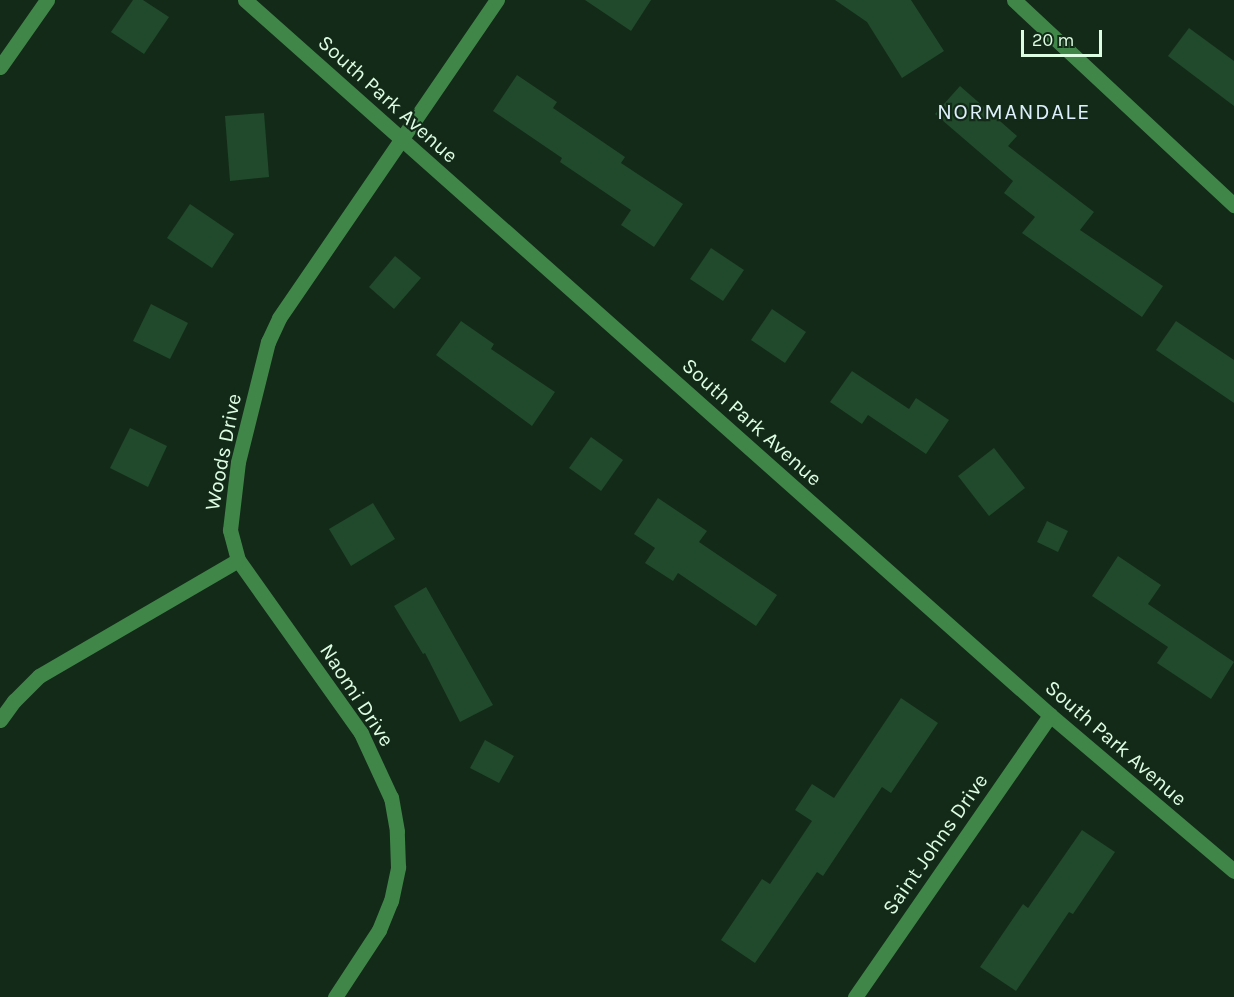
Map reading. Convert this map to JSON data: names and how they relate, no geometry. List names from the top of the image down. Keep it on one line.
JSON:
{"streets":{"street":["South Park Avenue","Woods Drive","Naomi Drive","Saint Johns Drive"]},"crossings":[["South Park Avenue","Woods Drive"],["South Park Avenue","Saint Johns Drive"],["Woods Drive","Naomi Drive"]],"districts":["NORMANDALE"],"scale_bar":"20 m"}
